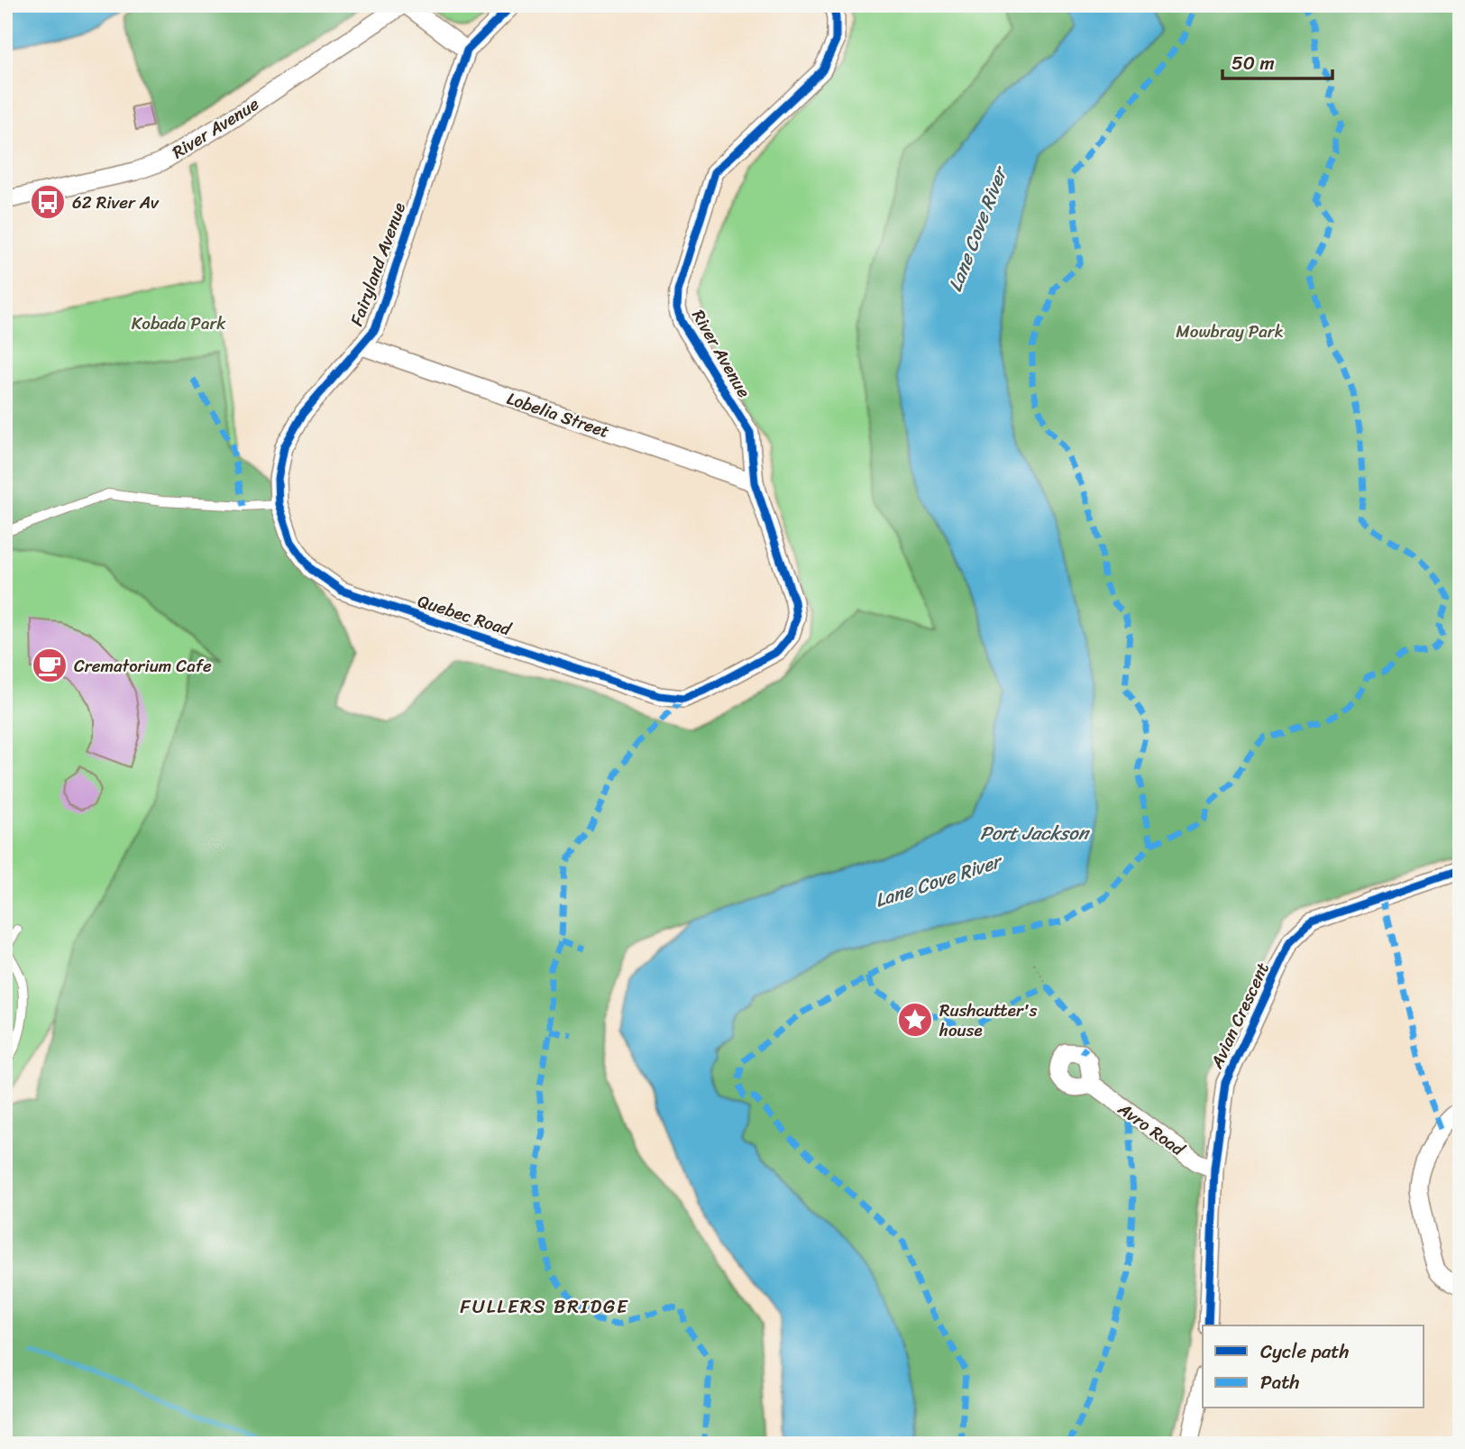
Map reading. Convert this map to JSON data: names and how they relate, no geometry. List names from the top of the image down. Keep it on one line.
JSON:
{"streets":{"street":["River Avenue","Fairyland Avenue","Lobelia Street","Quebec Road","Avian Crescent","Avro Road"]},"crossings":[["River Avenue","Lobelia Street"],["River Avenue","Quebec Road"],["Fairyland Avenue","Lobelia Street"],["Fairyland Avenue","Quebec Road"],["Avian Crescent","Avro Road"]],"districts":["FULLERS BRIDGE"],"water":["Lane Cove River","Port Jackson"],"parks":["Kobada Park","Mowbray Park"],"places":{"bus stop":["62 River Av"],"cafe":["Crematorium Cafe"],"place":["Rushcutter's house"]},"legend":["Cycle path","Path"],"scale_bar":"50 m"}
